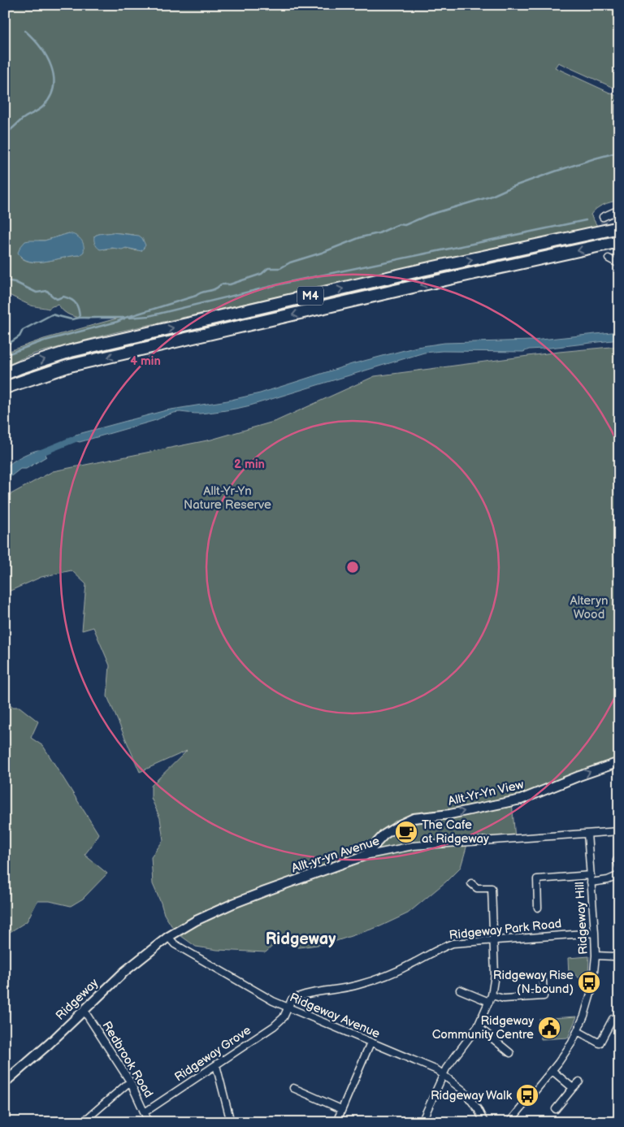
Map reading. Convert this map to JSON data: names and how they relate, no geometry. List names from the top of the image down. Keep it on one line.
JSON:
{"streets":{"highway":["M4"],"street":["Allt-Yr-Yn View","Allt-yr-yn Avenue","Ridgeway Hill","Ridgeway Park Road","Ridgeway","Ridgeway Avenue","Ridgeway Grove","Redbrook Road"]},"crossings":[["Allt-Yr-Yn View","Allt-yr-yn Avenue"],["Allt-yr-yn Avenue","Ridgeway Hill"],["Allt-yr-yn Avenue","Ridgeway"],["Allt-yr-yn Avenue","Ridgeway Avenue"],["Ridgeway Hill","Ridgeway Park Road"],["Ridgeway Park Road","Ridgeway Avenue"],["Ridgeway Park Road","Ridgeway Grove"],["Ridgeway","Ridgeway Avenue"],["Ridgeway","Redbrook Road"],["Ridgeway Avenue","Ridgeway Grove"],["Ridgeway Grove","Redbrook Road"]],"one_way":["Allt-Yr-Yn View"],"districts":["Ridgeway"],"parks":["Allt-Yr-Yn Nature Reserve","Alteryn Wood"],"places":{"cafe":["The Cafe at Ridgeway"],"bus stop":["Ridgeway Rise (N-bound)","Ridgeway Walk"],"public building":["Ridgeway Community Centre"]},"rings":["4 min","2 min"]}
